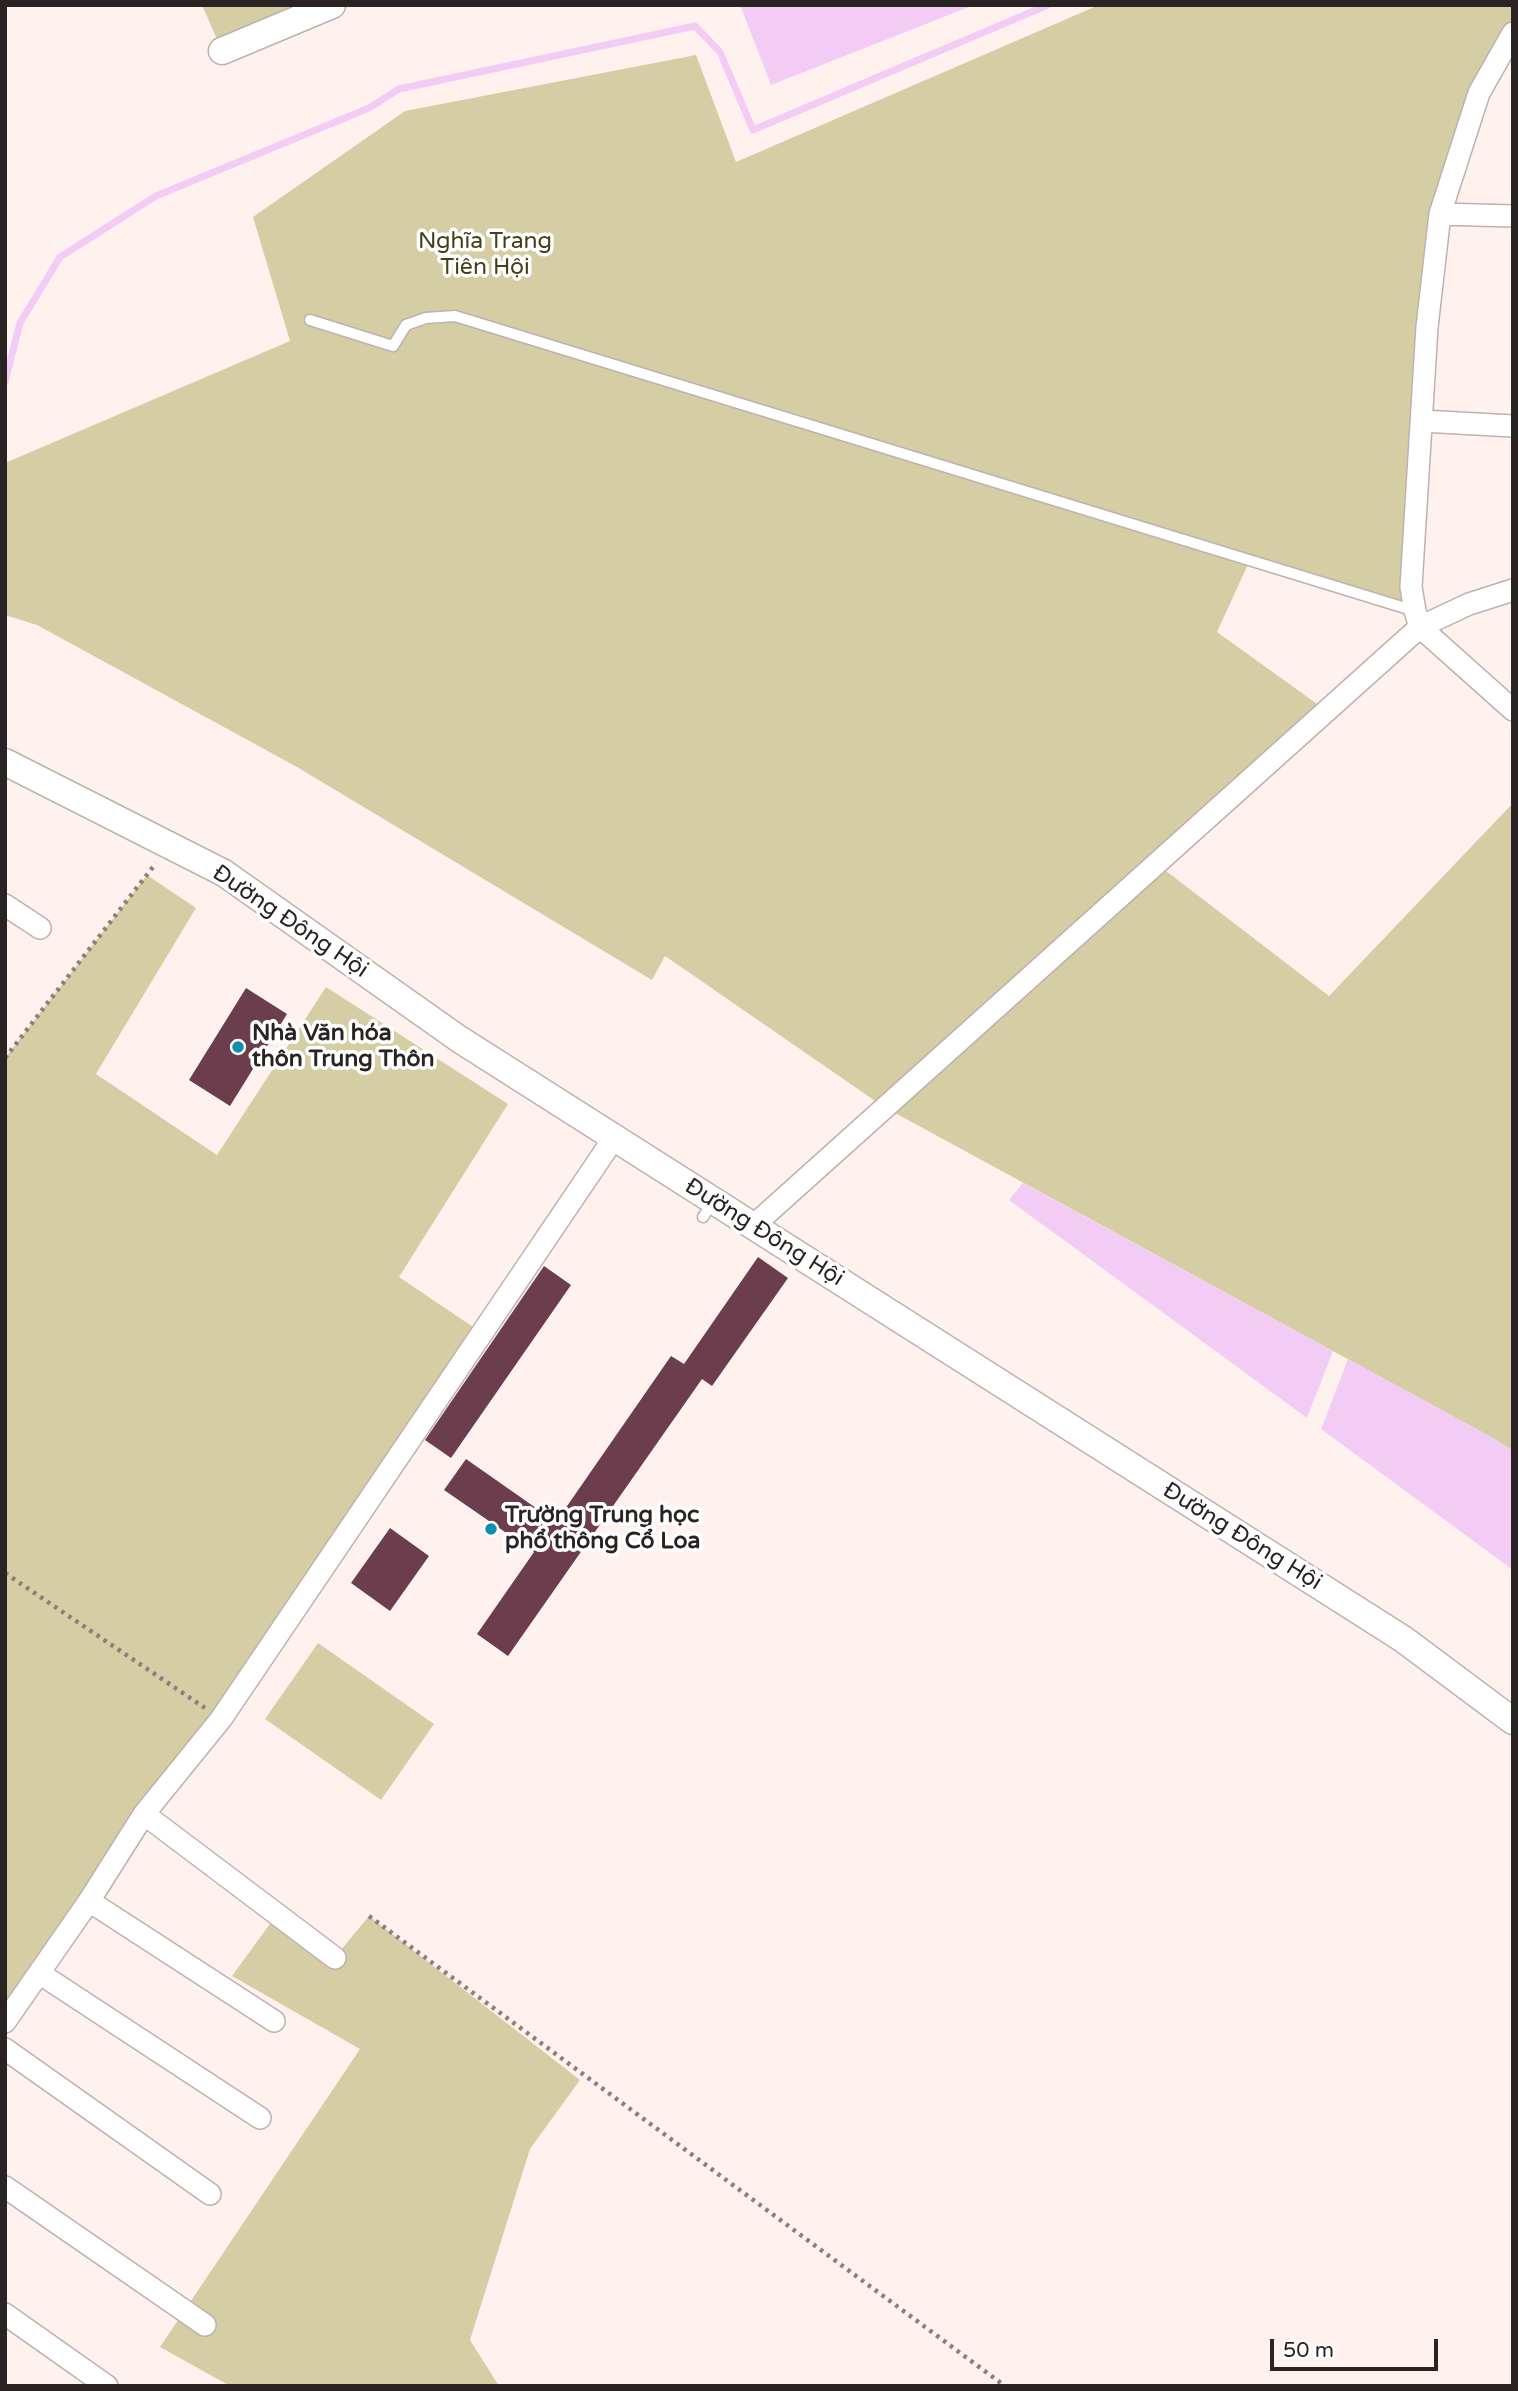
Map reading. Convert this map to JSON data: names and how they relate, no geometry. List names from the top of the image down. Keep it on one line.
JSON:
{"streets":{"street":["Đường Đông Hội"]},"parks":["Nghĩa Trang Tiên Hội"],"places":["Nhà Văn hóa thôn Trung Thôn","Trường Trung học phổ thông Cổ Loa"],"scale_bar":"50 m"}
